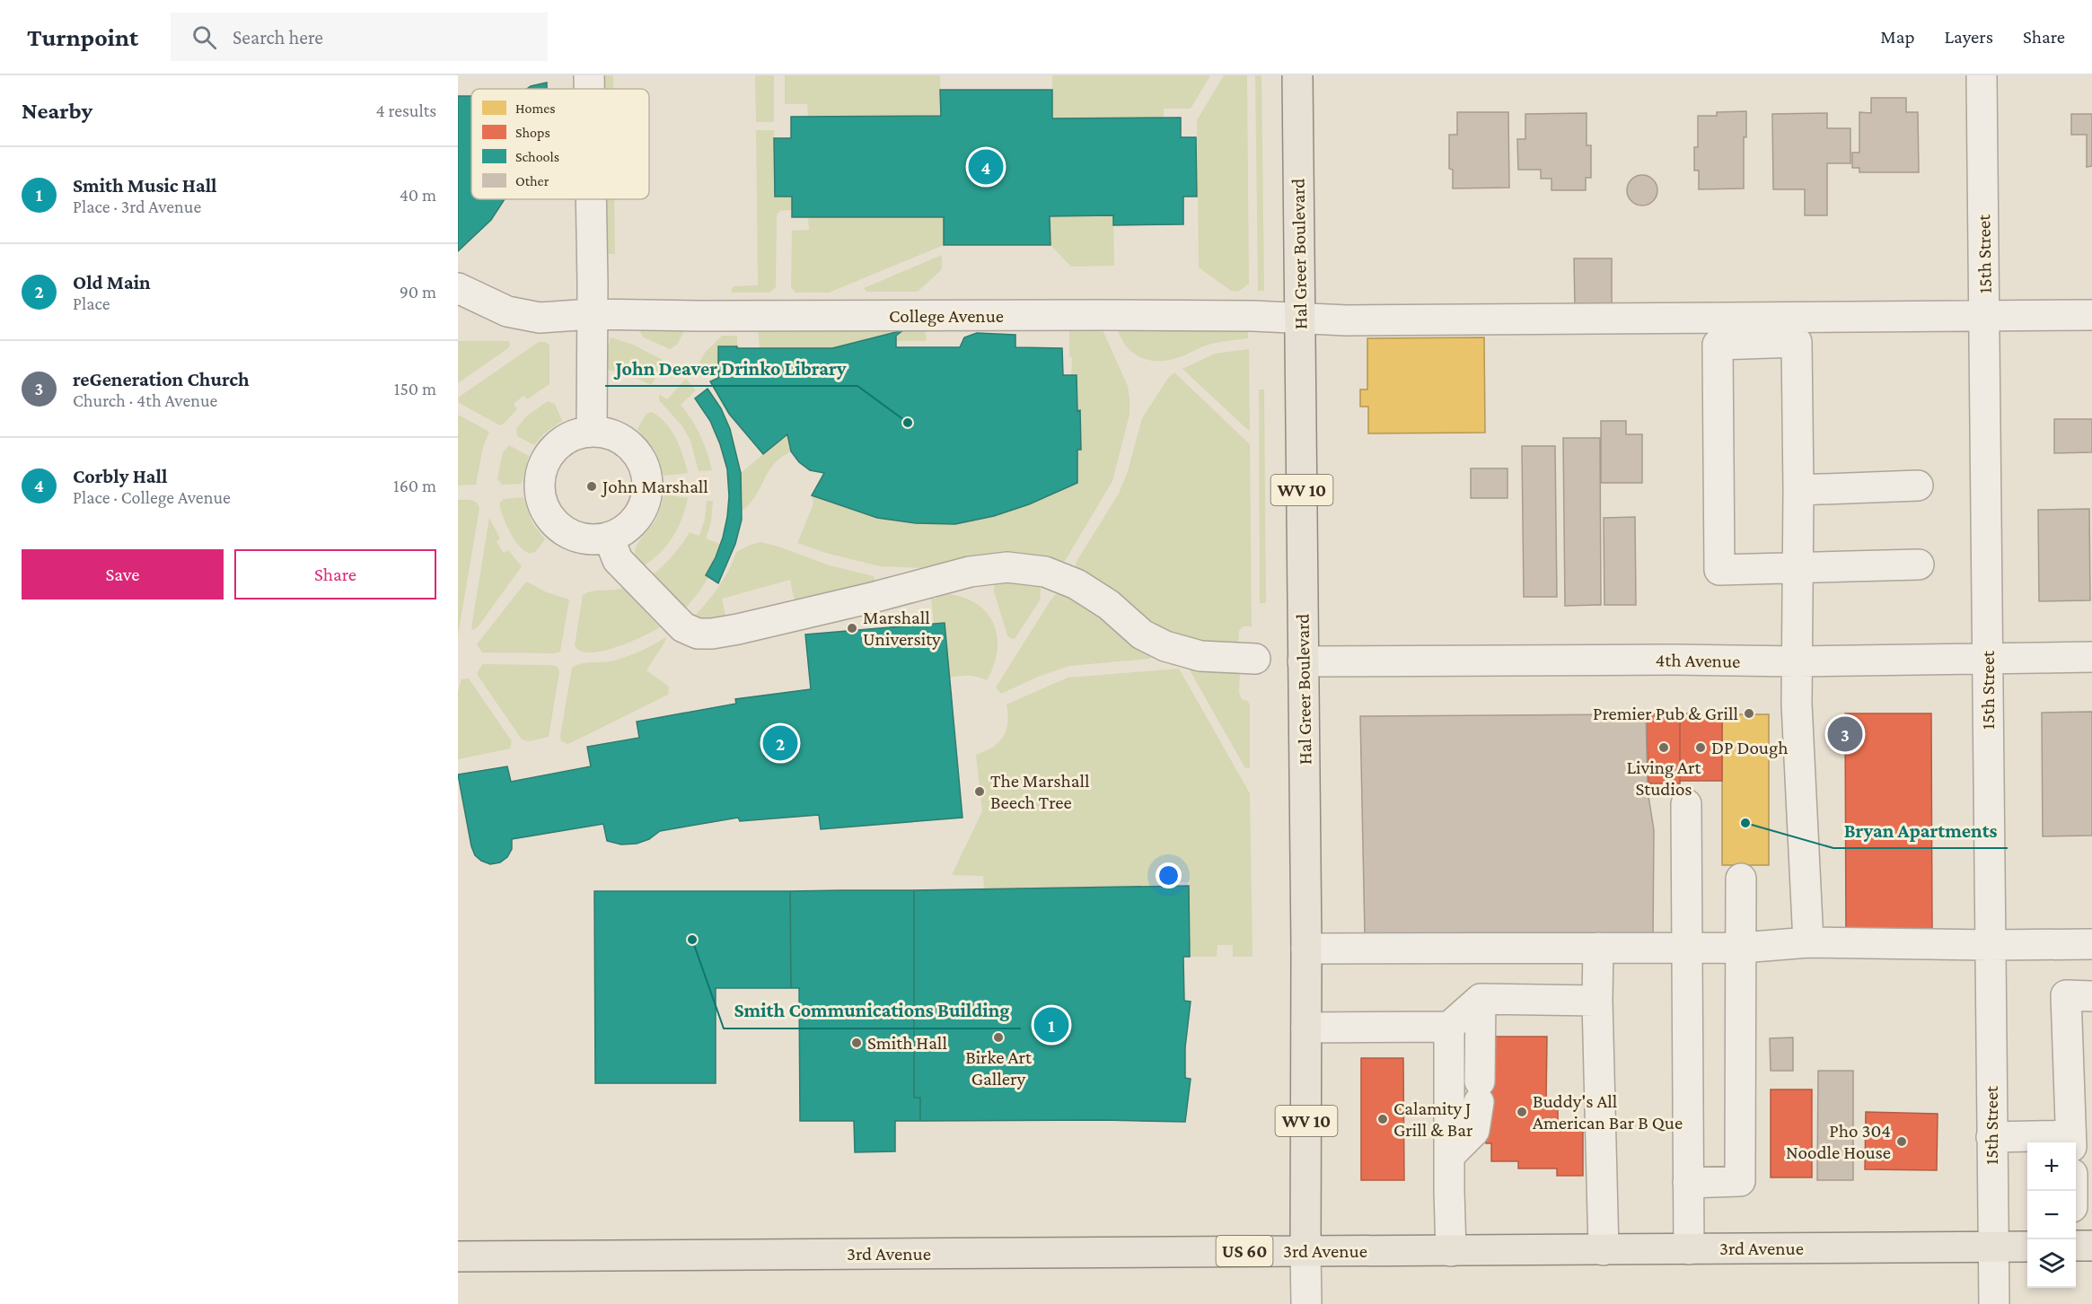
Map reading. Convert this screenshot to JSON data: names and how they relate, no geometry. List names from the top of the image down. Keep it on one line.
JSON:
{"streets":{"main road":["Hal Greer Boulevard","WV 10","3rd Avenue","US 60"],"street":["15th Street","College Avenue","4th Avenue"]},"crossings":[["Hal Greer Boulevard","College Avenue"],["Hal Greer Boulevard","4th Avenue"],["Hal Greer Boulevard","3rd Avenue"],["15th Street","College Avenue"],["15th Street","4th Avenue"],["15th Street","3rd Avenue"]],"places":["John Deaver Drinko Library","John Marshall","Marshall University","Premier Pub & Grill","Living Art Studios","DP Dough","The Marshall Beech Tree","Bryan Apartments","Smith Communications Building","Birke Art Gallery","Smith Hall","Buddy's All American Bar B Que","Calamity J Grill & Bar","Pho 304 Noodle House"],"legend":["Homes","Shops","Schools","Other"],"page":{"header":"Turnpoint","search":"Search here","nav":["Map","Layers","Share"],"heading":["Nearby","4 results"],"list":[{"mark":"1","name":"Smith Music Hall","note":"Place · 3rd Avenue","value":"40 m"},{"mark":"2","name":"Old Main","note":"Place","value":"90 m"},{"mark":"3","name":"reGeneration Church","note":"Church · 4th Avenue","value":"150 m"},{"mark":"4","name":"Corbly Hall","note":"Place · College Avenue","value":"160 m"}],"pins":["4","3","2","1"],"buttons":["Save","Share"],"map_buttons":["+","−"]}}
